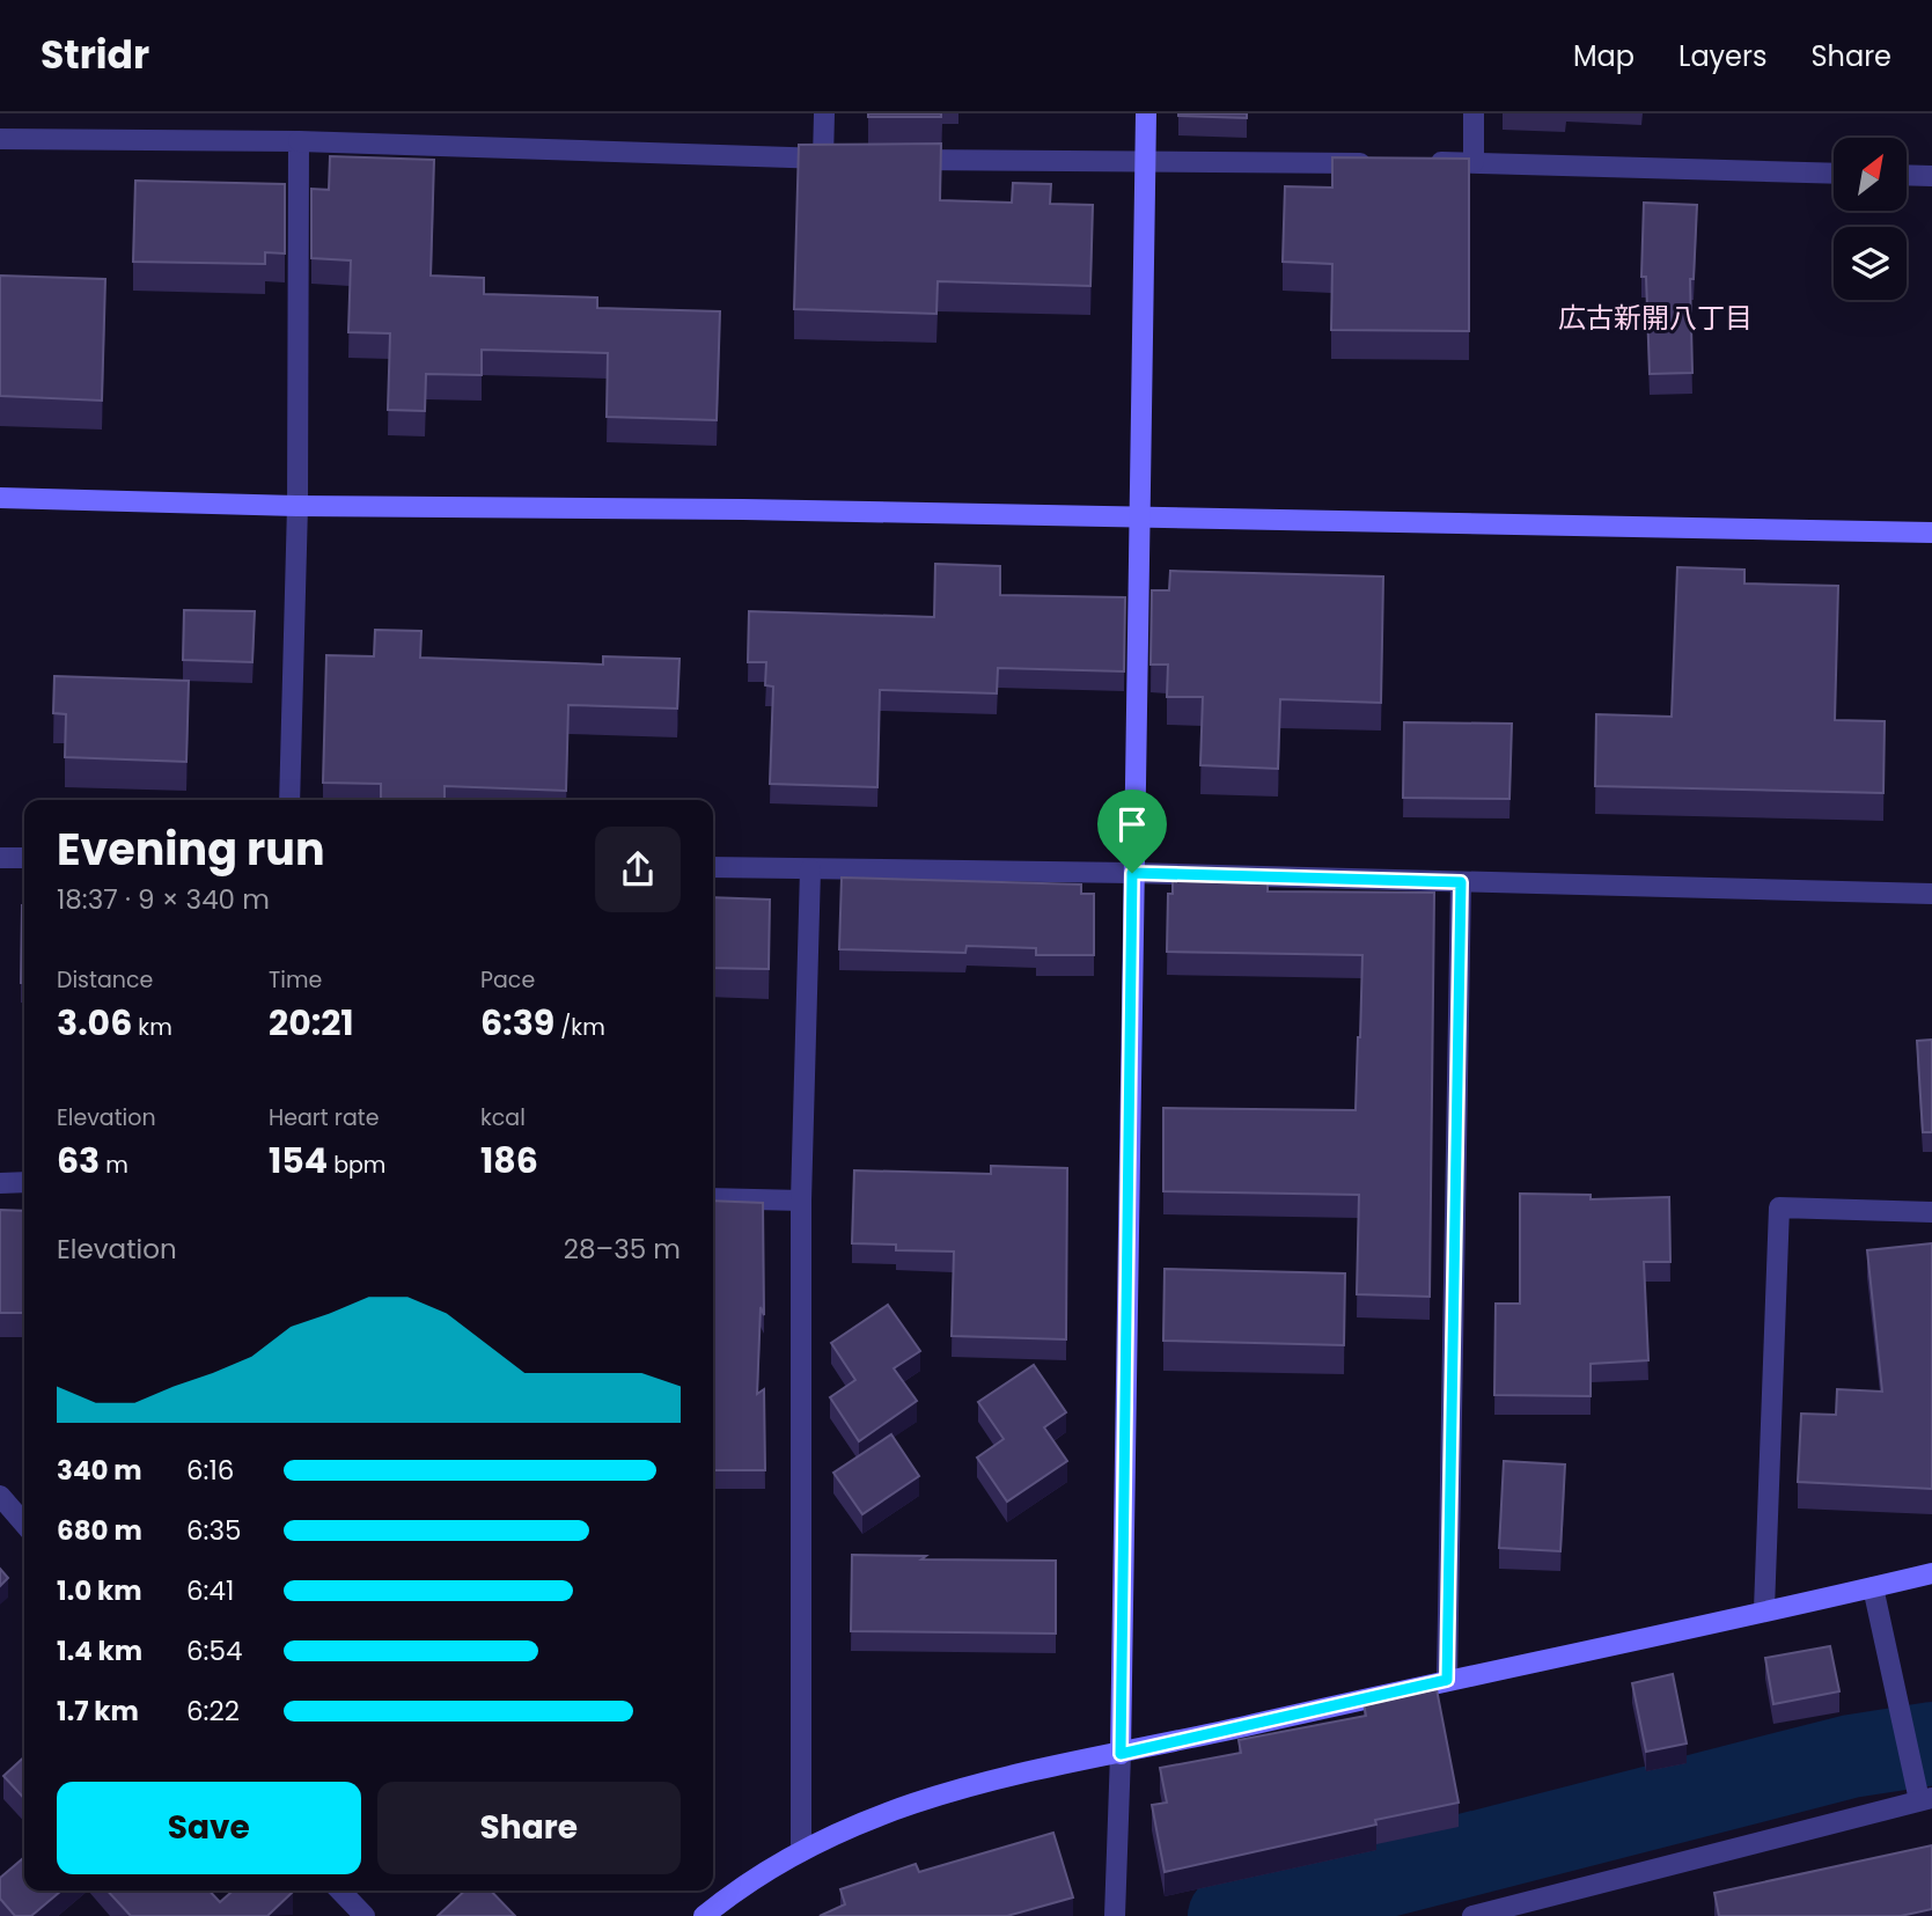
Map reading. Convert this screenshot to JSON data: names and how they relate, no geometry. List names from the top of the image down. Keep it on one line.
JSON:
{"districts":["広古新開八丁目"],"north":"top right","page":{"header":"Stridr","nav":["Map","Layers","Share"],"heading":["Evening run","18:37 · 9 × 340 m"],"stats":[["Distance","3.06 km"],["Time","20:21"],["Pace","6:39 /km"],["Elevation","63 m"],["Heart rate","154 bpm"],["kcal","186"]],"chart":["Elevation","28–35 m"],"list":[{"name":"340 m","note":"6:16"},{"name":"680 m","note":"6:35"},{"name":"1.0 km","note":"6:41"},{"name":"1.4 km","note":"6:54"},{"name":"1.7 km","note":"6:22"}],"buttons":["Save","Share"]}}
